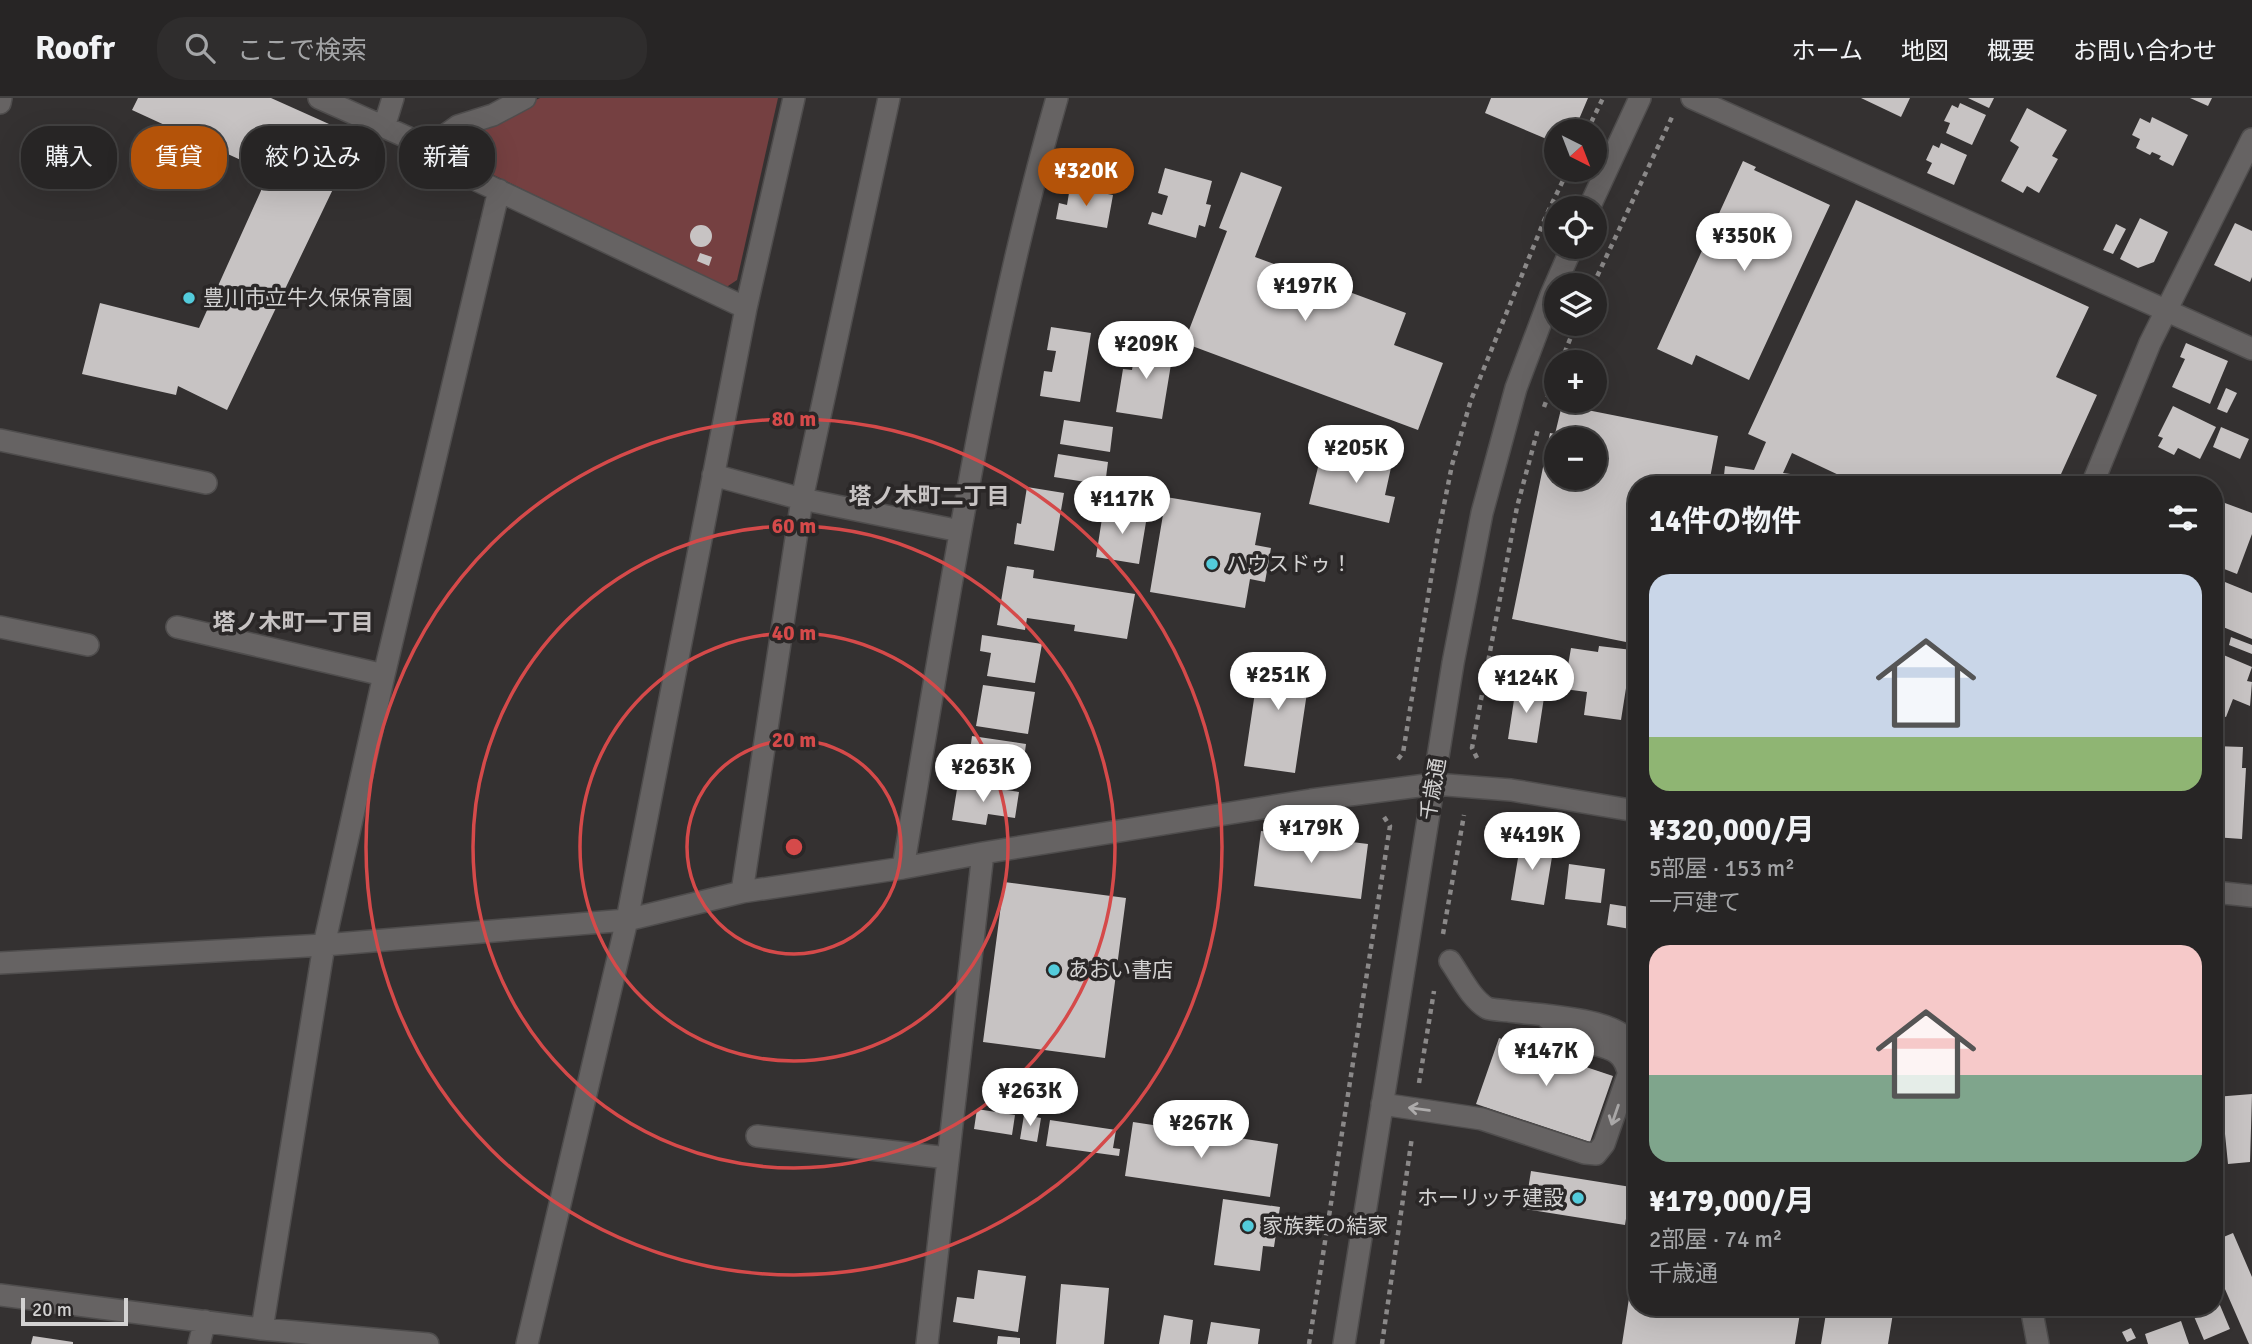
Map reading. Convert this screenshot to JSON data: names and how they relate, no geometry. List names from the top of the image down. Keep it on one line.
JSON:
{"streets":{"street":["千歳通"]},"districts":["塔ノ木町二丁目","塔ノ木町一丁目"],"places":["豊川市立牛久保保育園","ハウスドゥ！","あおい書店","ホーリッチ建設","家族葬の結家"],"scale_bar":"20 m","north":"bottom right","page":{"header":"Roofr","search":"ここで検索","nav":["ホーム","地図","概要","お問い合わせ"],"map_buttons":["+","−"],"chip":["購入","賃貸","絞り込み","新着"],"price":["¥320K","¥350K","¥197K","¥209K","¥205K","¥117K","¥251K","¥124K","¥263K","¥179K","¥419K","¥147K","¥263K","¥267K"],"heading":"14件の物件","list":[{"name":"¥320,000/月","note":"5部屋 · 153 m² · 一戸建て"},{"name":"¥179,000/月","note":"2部屋 · 74 m² · 千歳通"}],"scale":"20 m"},"rings":["80 m","60 m","40 m","20 m"]}
